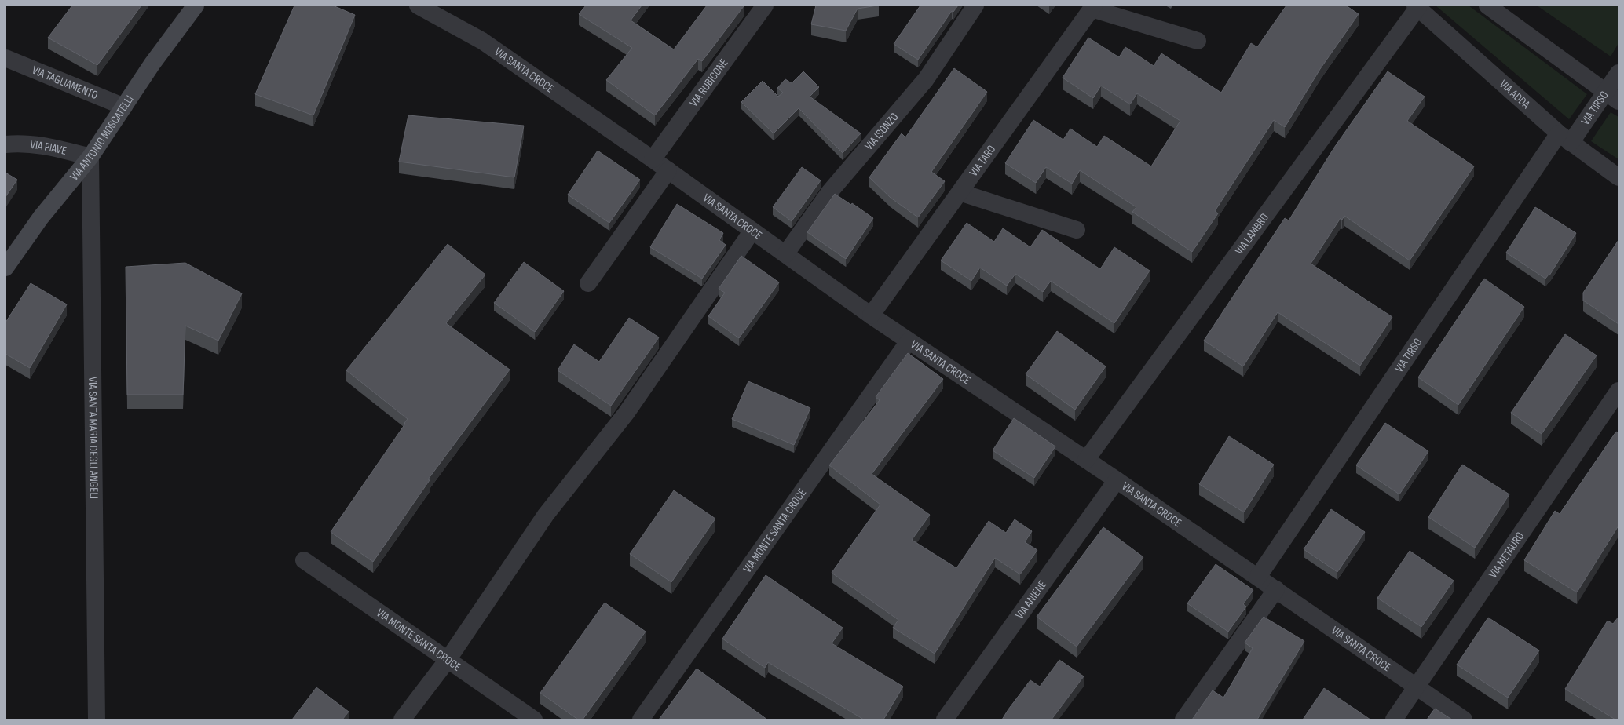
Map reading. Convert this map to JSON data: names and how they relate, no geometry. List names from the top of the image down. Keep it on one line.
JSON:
{"streets":{"street":["VIA SANTA CROCE","VIA TAGLIAMENTO","VIA RUBICONE","VIA ADDA","VIA TIRSO","VIA ISONZO","VIA ANTONIO MOSCATELLI","VIA PIAVE","VIA TARO","VIA LAMBRO","VIA SANTA MARIA DEGLI ANGELI","VIA MONTE SANTA CROCE","VIA METAURO","VIA ANIENE"]},"crossings":[["VIA SANTA CROCE","VIA RUBICONE"],["VIA SANTA CROCE","VIA TIRSO"],["VIA SANTA CROCE","VIA ISONZO"],["VIA SANTA CROCE","VIA TARO"],["VIA SANTA CROCE","VIA LAMBRO"],["VIA SANTA CROCE","VIA MONTE SANTA CROCE"],["VIA SANTA CROCE","VIA METAURO"],["VIA SANTA CROCE","VIA ANIENE"],["VIA TAGLIAMENTO","VIA ANTONIO MOSCATELLI"],["VIA ADDA","VIA TIRSO"],["VIA ADDA","VIA LAMBRO"],["VIA ANTONIO MOSCATELLI","VIA PIAVE"],["VIA ANTONIO MOSCATELLI","VIA SANTA MARIA DEGLI ANGELI"],["VIA PIAVE","VIA SANTA MARIA DEGLI ANGELI"]]}
